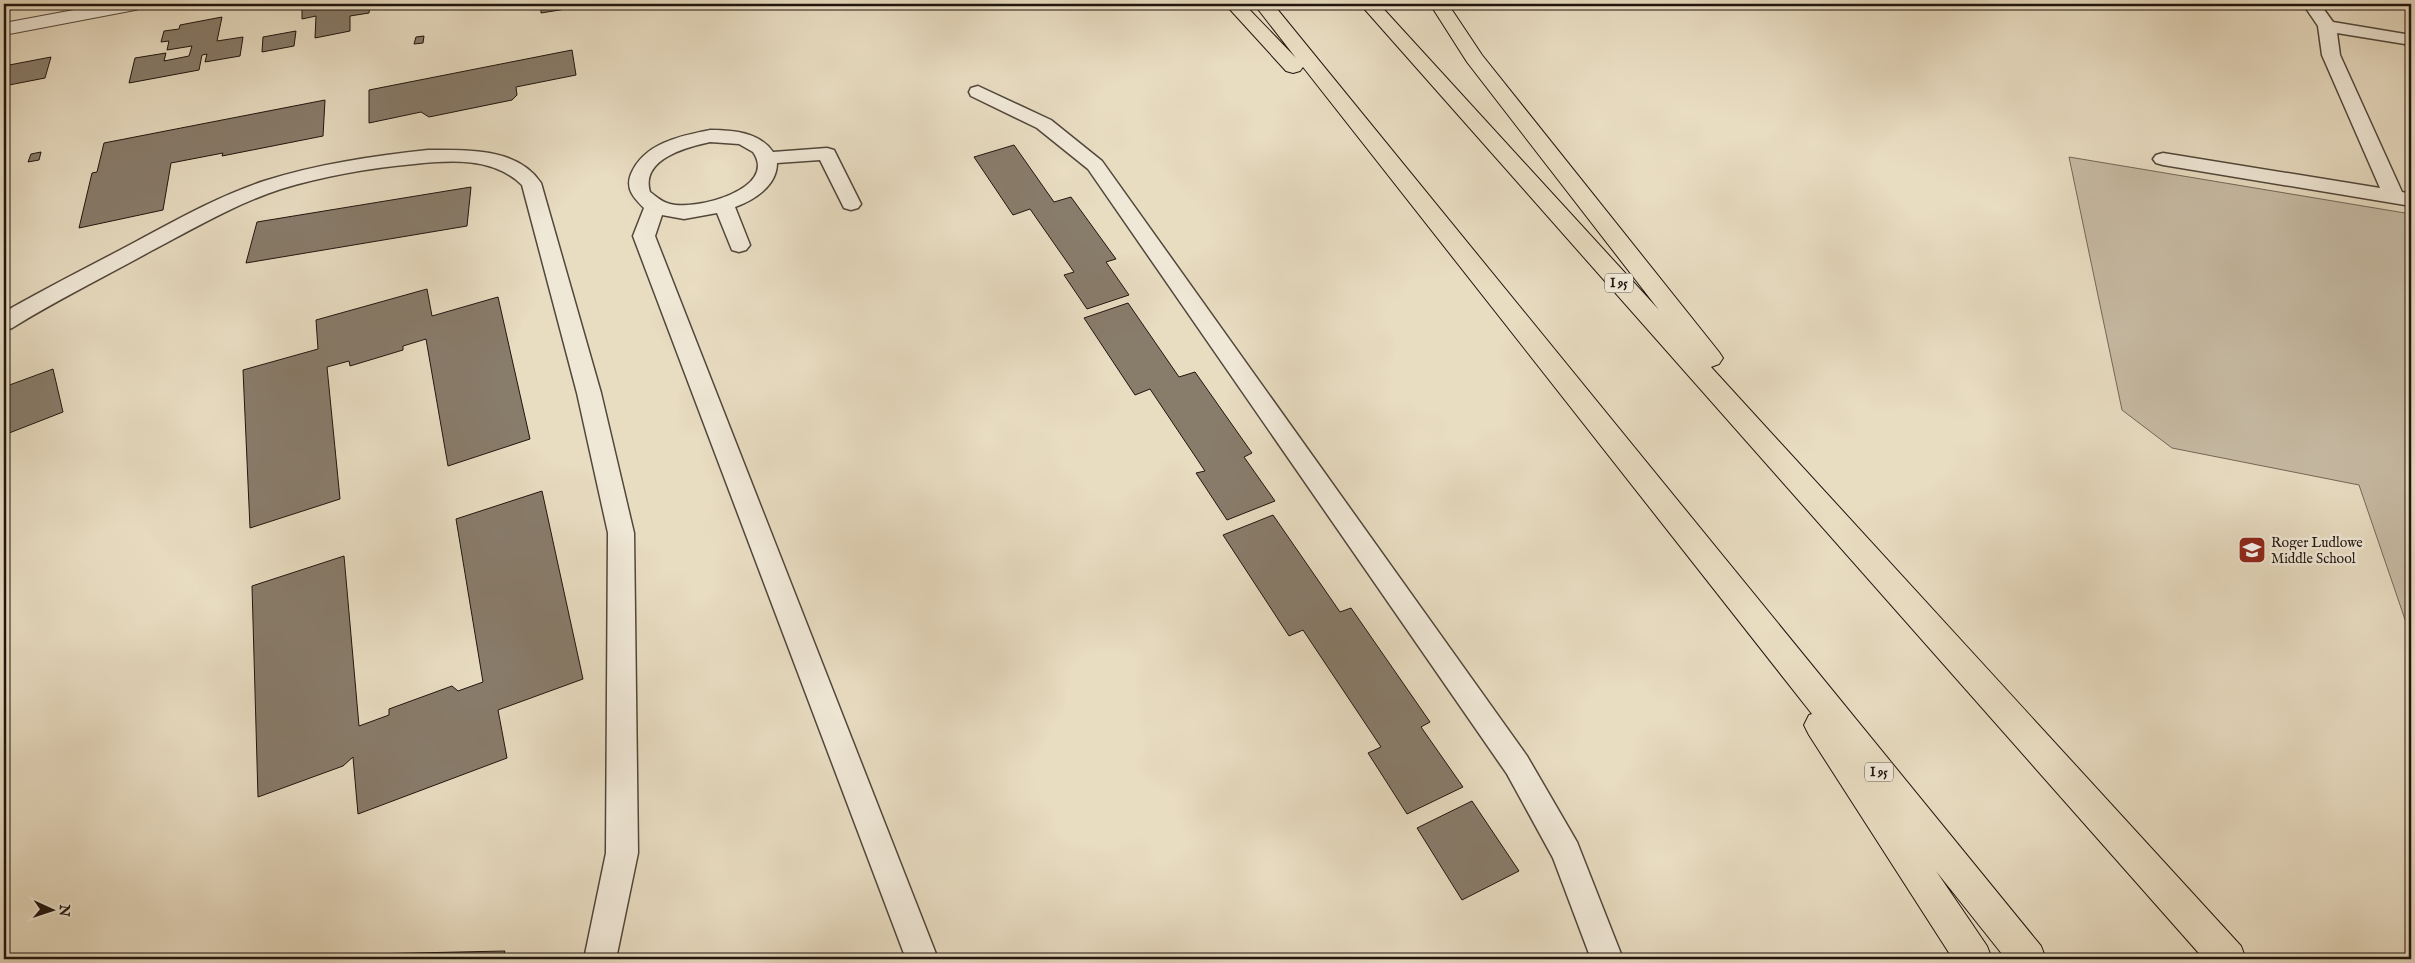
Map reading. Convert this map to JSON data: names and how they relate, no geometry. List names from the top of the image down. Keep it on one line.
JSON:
{"streets":{"highway":["I 95"]},"places":{"school or university":["Roger Ludlowe Middle School"]},"north":"right"}
